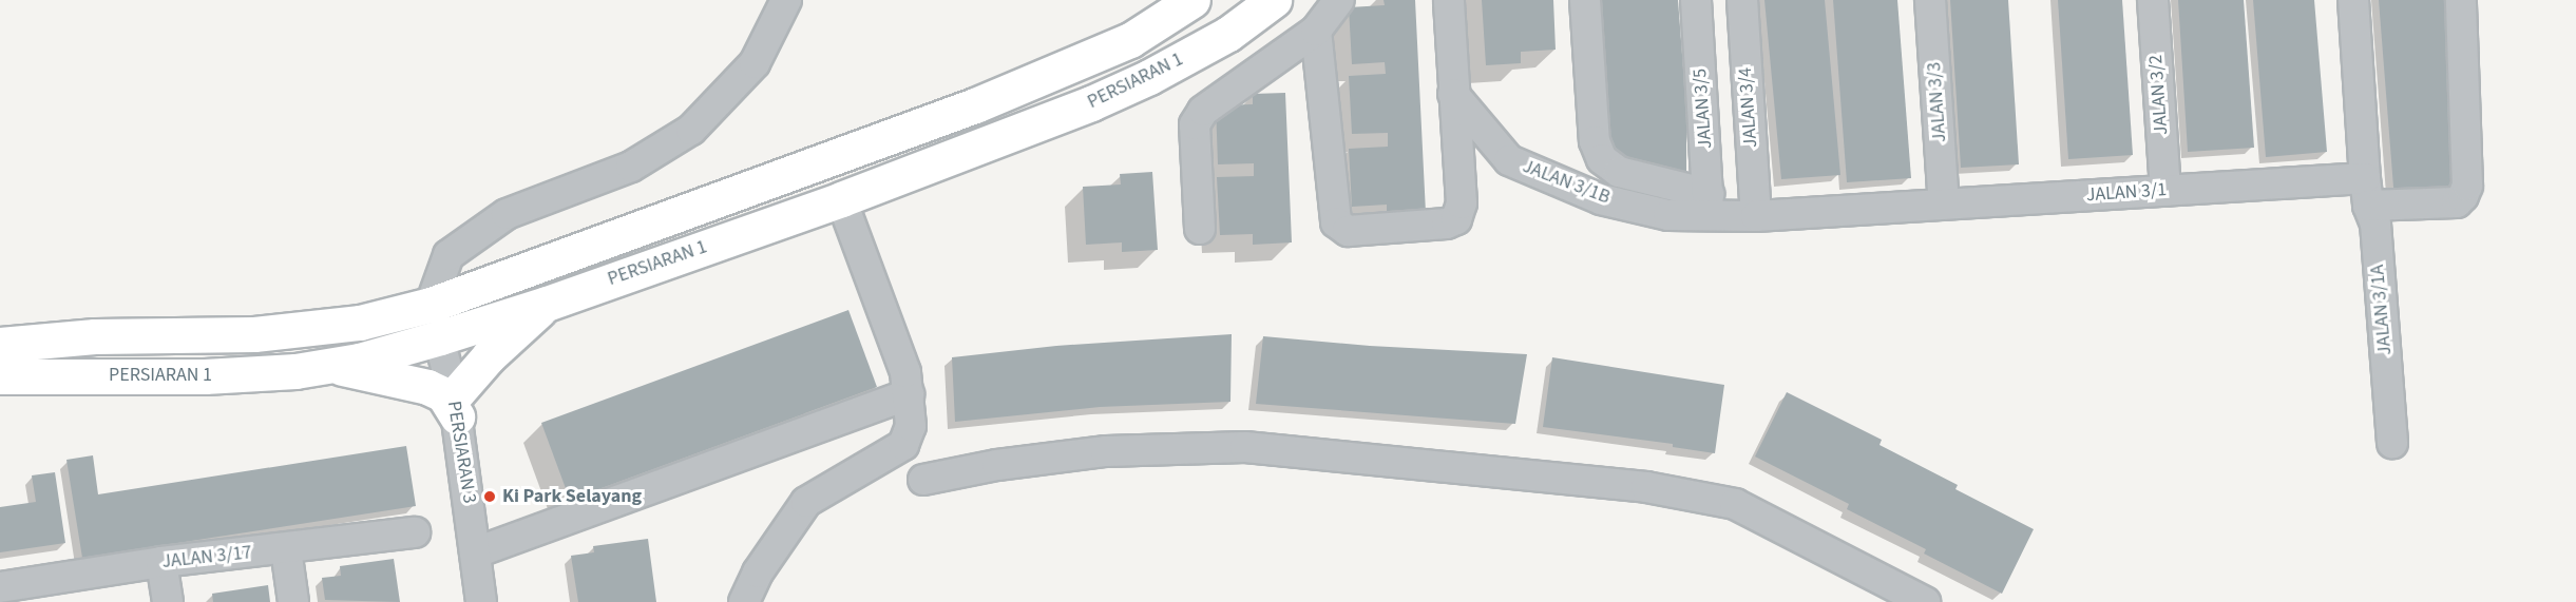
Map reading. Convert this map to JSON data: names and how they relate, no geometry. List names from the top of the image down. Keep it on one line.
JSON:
{"streets":{"main road":["PERSIARAN 1"],"street":["JALAN 3/2","JALAN 3/3","JALAN 3/4","JALAN 3/5","JALAN 3/1B","JALAN 3/1","JALAN 3/1A","PERSIARAN 3","JALAN 3/17"]},"crossings":[["PERSIARAN 1","PERSIARAN 3"],["JALAN 3/2","JALAN 3/1"],["JALAN 3/3","JALAN 3/1"],["JALAN 3/4","JALAN 3/1"],["JALAN 3/5","JALAN 3/1B"],["JALAN 3/5","JALAN 3/1"],["JALAN 3/1B","JALAN 3/1"],["JALAN 3/1","JALAN 3/1A"]],"places":["Ki Park Selayang"]}
